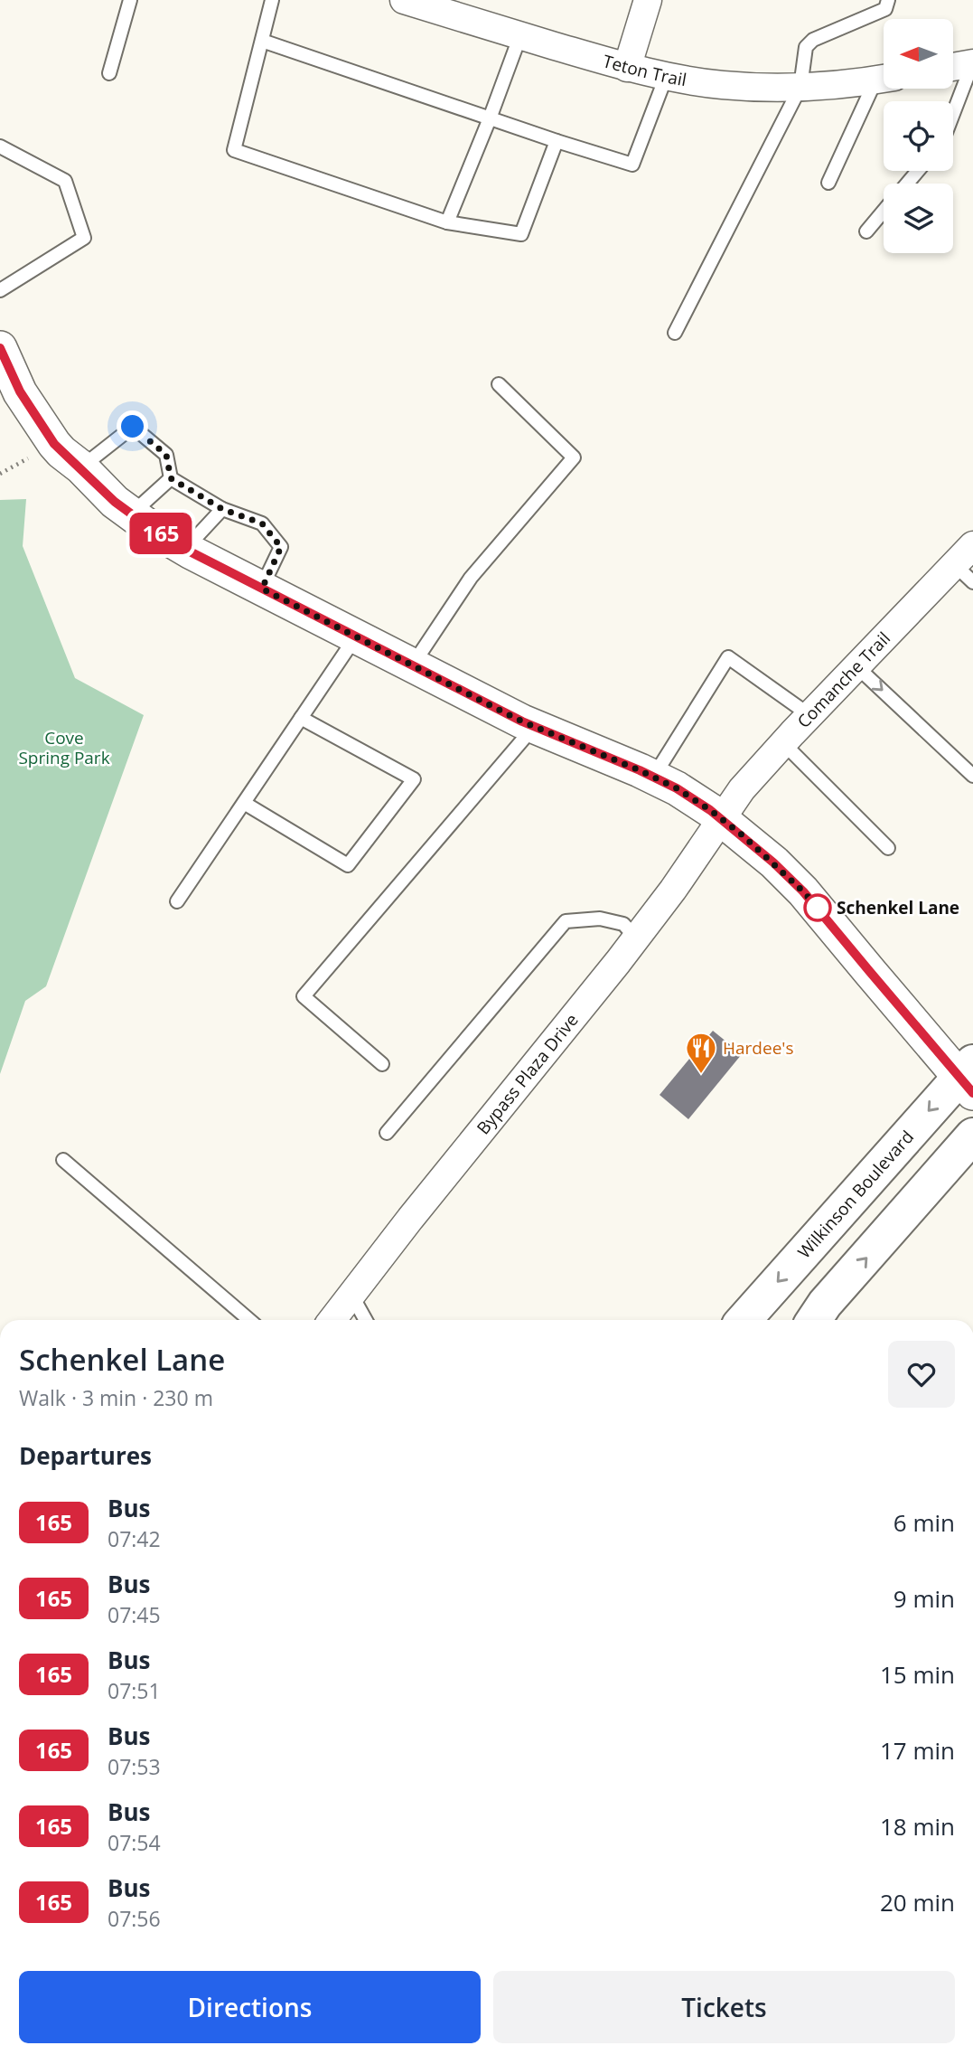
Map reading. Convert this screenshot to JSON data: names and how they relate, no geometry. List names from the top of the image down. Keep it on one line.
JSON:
{"streets":{"highway":["Wilkinson Boulevard"],"street":["Teton Trail","Comanche Trail","Bypass Plaza Drive"]},"crossings":[["Comanche Trail","Bypass Plaza Drive"]],"parks":["Cove Spring Park"],"places":{"other":["Schenkel Lane"],"restaurant":["Hardee's"]},"lines":["bus line 165"],"north":"left","page":{"on_map":"165","heading":[["Schenkel Lane","Walk · 3 min · 230 m"],"Departures"],"list":[{"mark":"165","name":"Bus","note":"07:42","value":"6 min"},{"mark":"165","name":"Bus","note":"07:45","value":"9 min"},{"mark":"165","name":"Bus","note":"07:51","value":"15 min"},{"mark":"165","name":"Bus","note":"07:53","value":"17 min"},{"mark":"165","name":"Bus","note":"07:54","value":"18 min"},{"mark":"165","name":"Bus","note":"07:56","value":"20 min"}],"buttons":["Directions","Tickets"]}}
